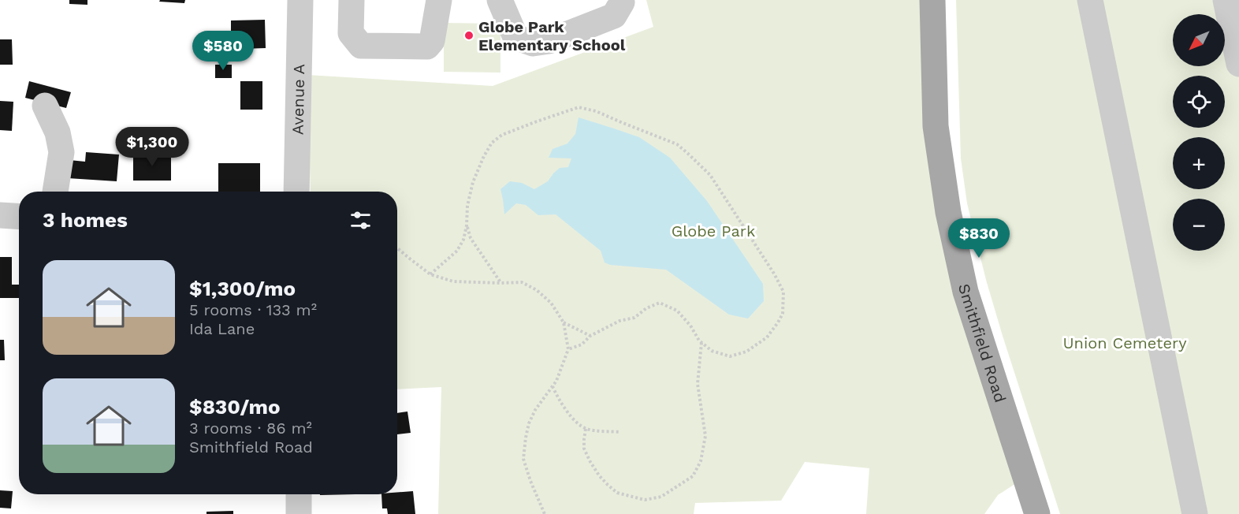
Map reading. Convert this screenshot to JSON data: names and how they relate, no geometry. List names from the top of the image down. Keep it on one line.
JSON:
{"streets":{"main road":["Smithfield Road"],"street":["Avenue A"]},"parks":["Globe Park","Union Cemetery"],"places":["Globe Park Elementary School"],"north":"bottom left","page":{"map_buttons":["+","−"],"price":["$580","$1,300","$830"],"heading":"3 homes","list":[{"name":"$1,300/mo","note":"5 rooms · 133 m² · Ida Lane"},{"name":"$830/mo","note":"3 rooms · 86 m² · Smithfield Road"}]}}
